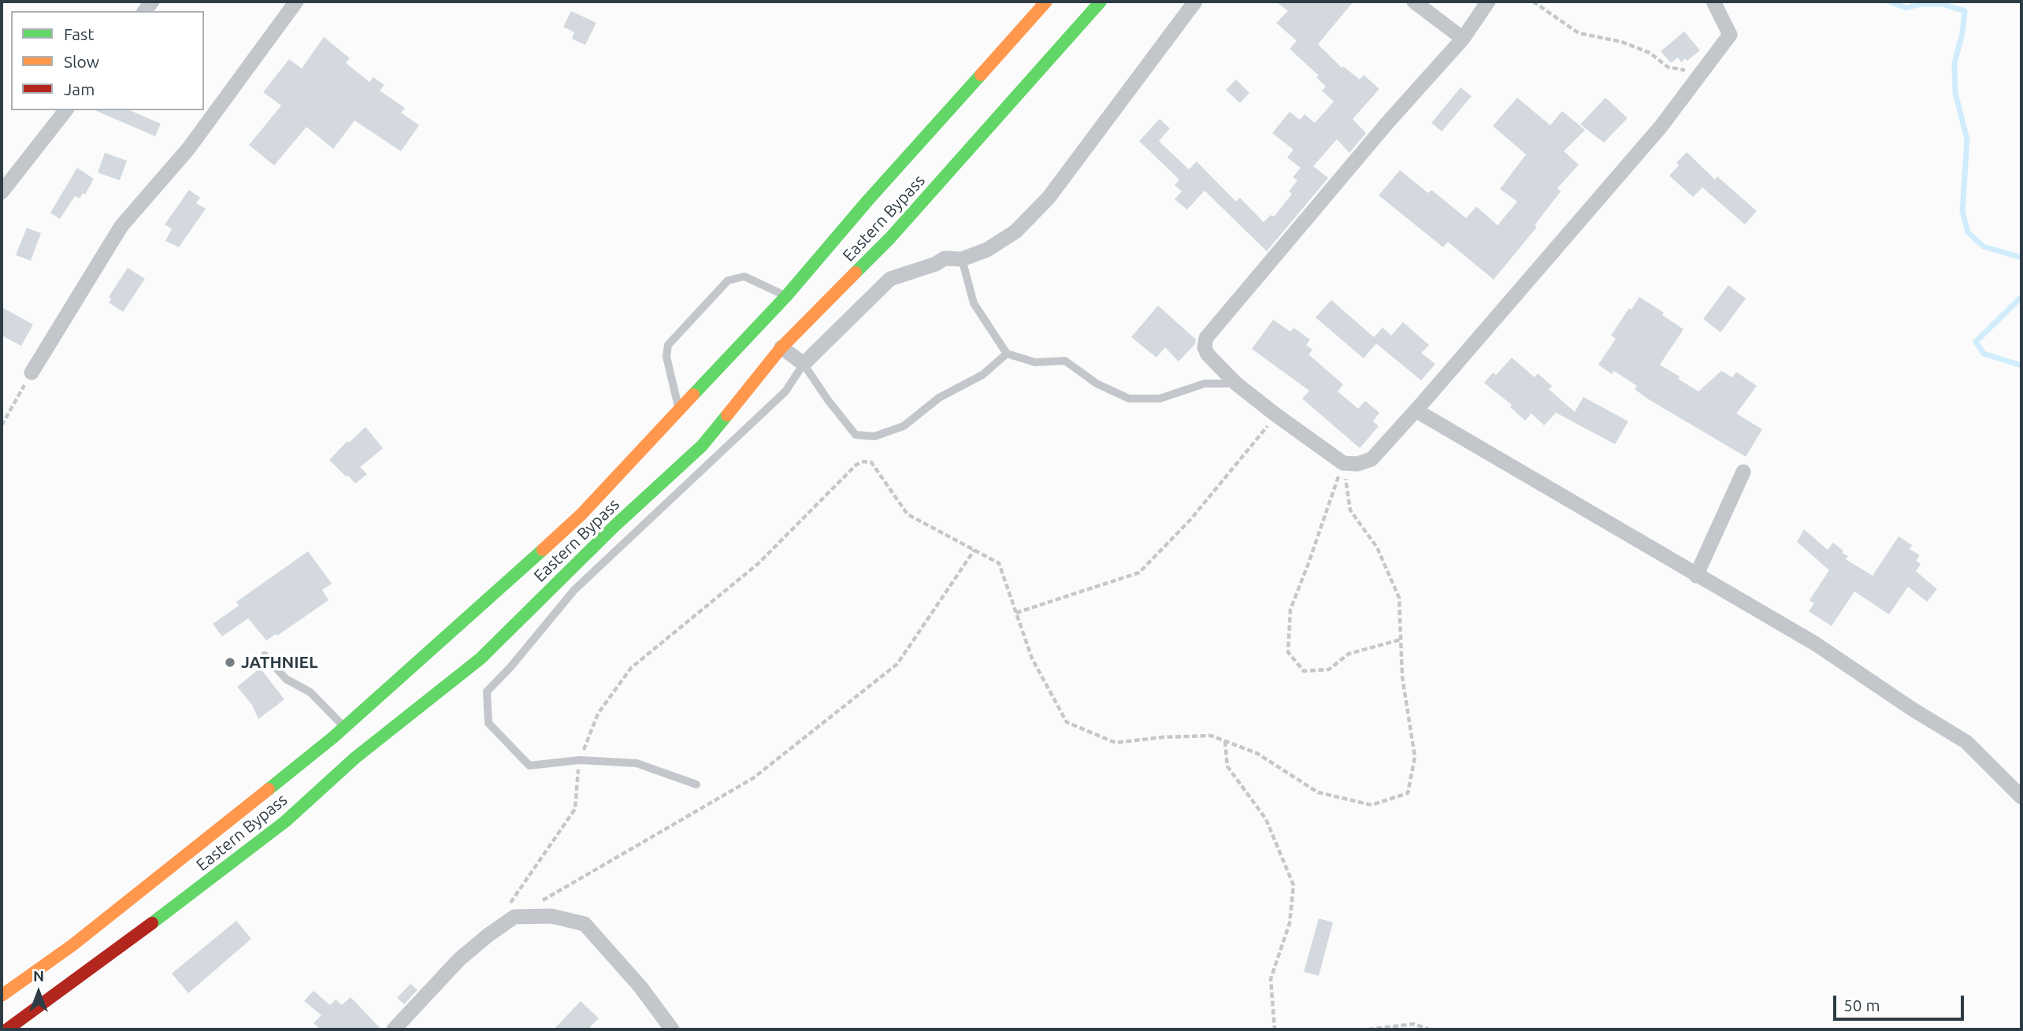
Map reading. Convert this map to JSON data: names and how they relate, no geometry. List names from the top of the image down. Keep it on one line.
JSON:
{"streets":{"main road":["Eastern Bypass"]},"places":["JATHNIEL"],"legend":["Fast","Slow","Jam"],"scale_bar":"50 m","north":"top"}
